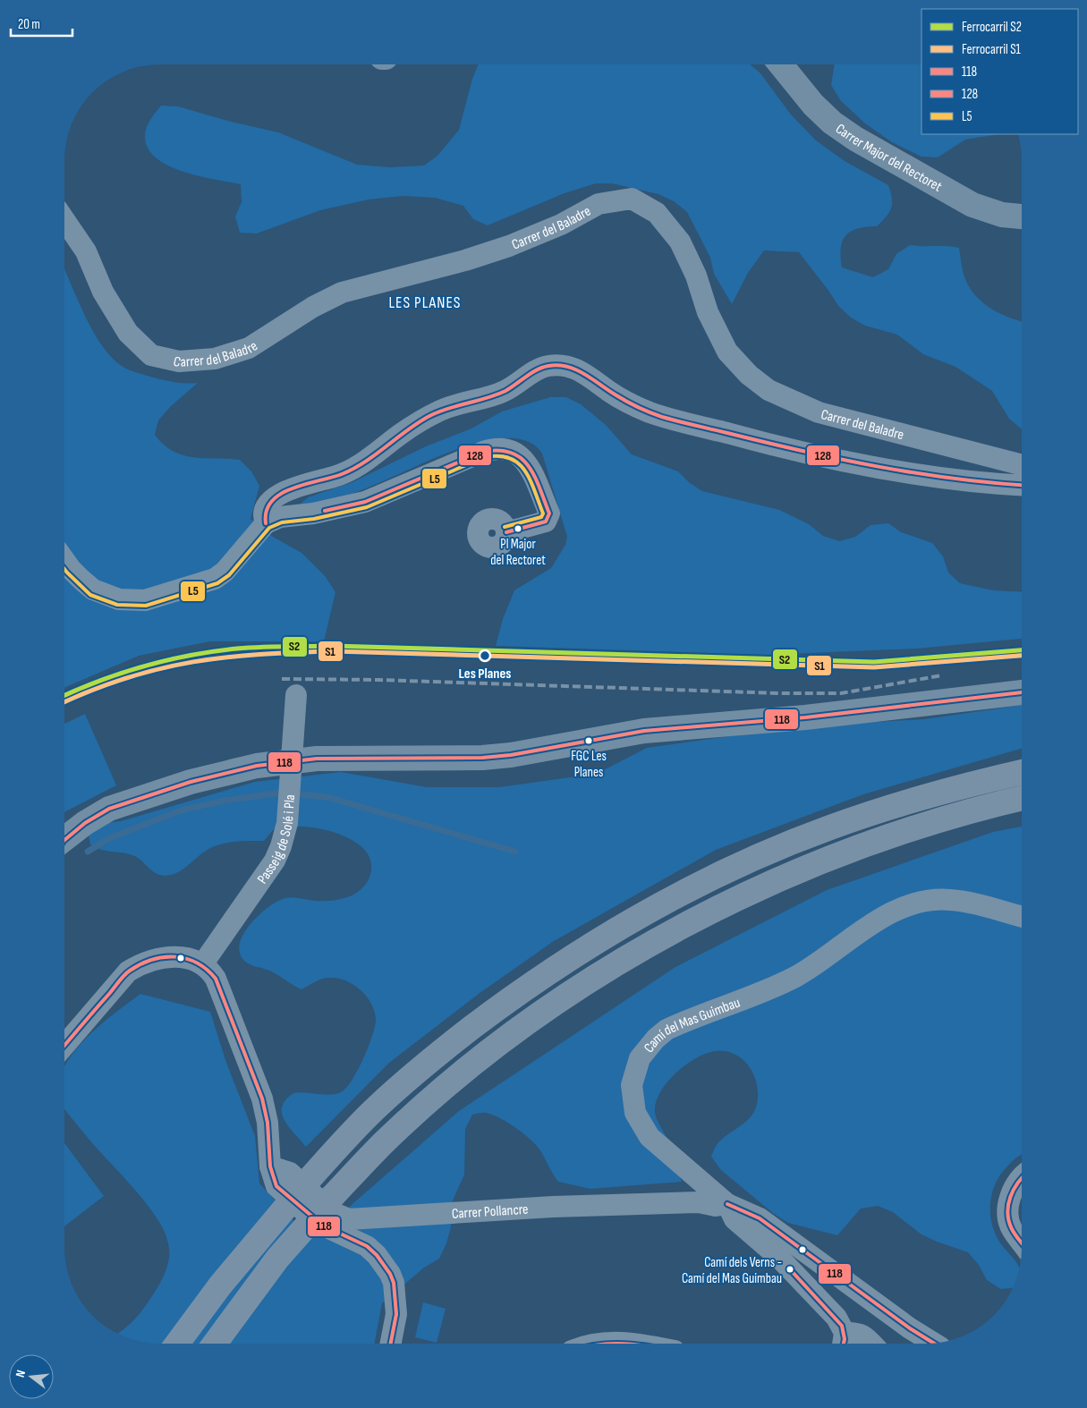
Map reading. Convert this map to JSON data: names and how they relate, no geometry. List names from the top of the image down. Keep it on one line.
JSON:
{"streets":{"main road":["Carrer Major del Rectoret"],"street":["Carrer del Baladre","Passeig de Solé i Pla","Camí del Mas Guimbau","Carrer Pollancre"]},"crossings":[["Camí del Mas Guimbau","Carrer Pollancre"]],"districts":["LES PLANES"],"places":["Pl Major del Rectoret","Les Planes","FGC Les Planes","Camí dels Verns - Camí del Mas Guimbau"],"lines":["transit line 128","transit line L5","rail line S2","rail line S1","transit line 118"],"legend":["Ferrocarril S2","Ferrocarril S1","118","128","L5"],"scale_bar":"20 m","north":"left"}
